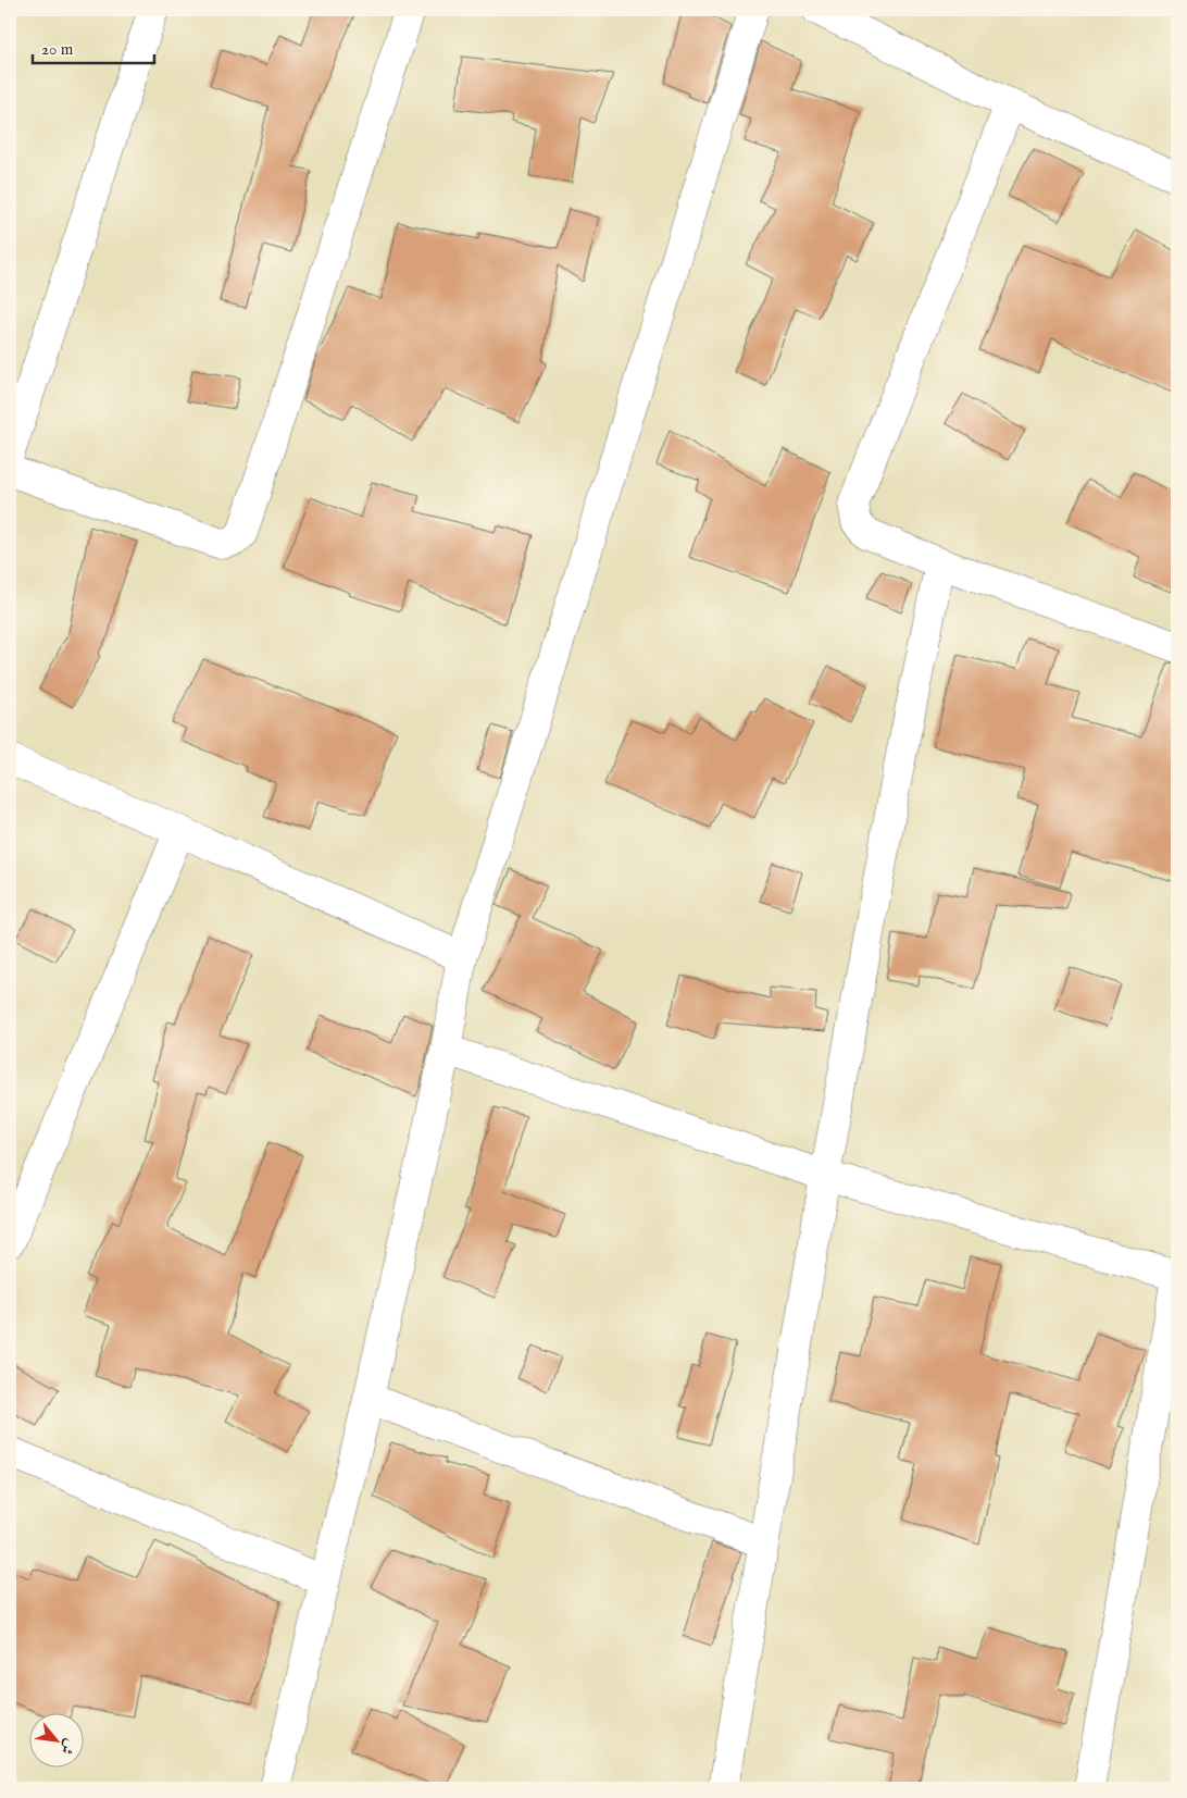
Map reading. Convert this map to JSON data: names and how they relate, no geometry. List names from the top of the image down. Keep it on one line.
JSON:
{"scale_bar":"20 m","north":"bottom right"}
